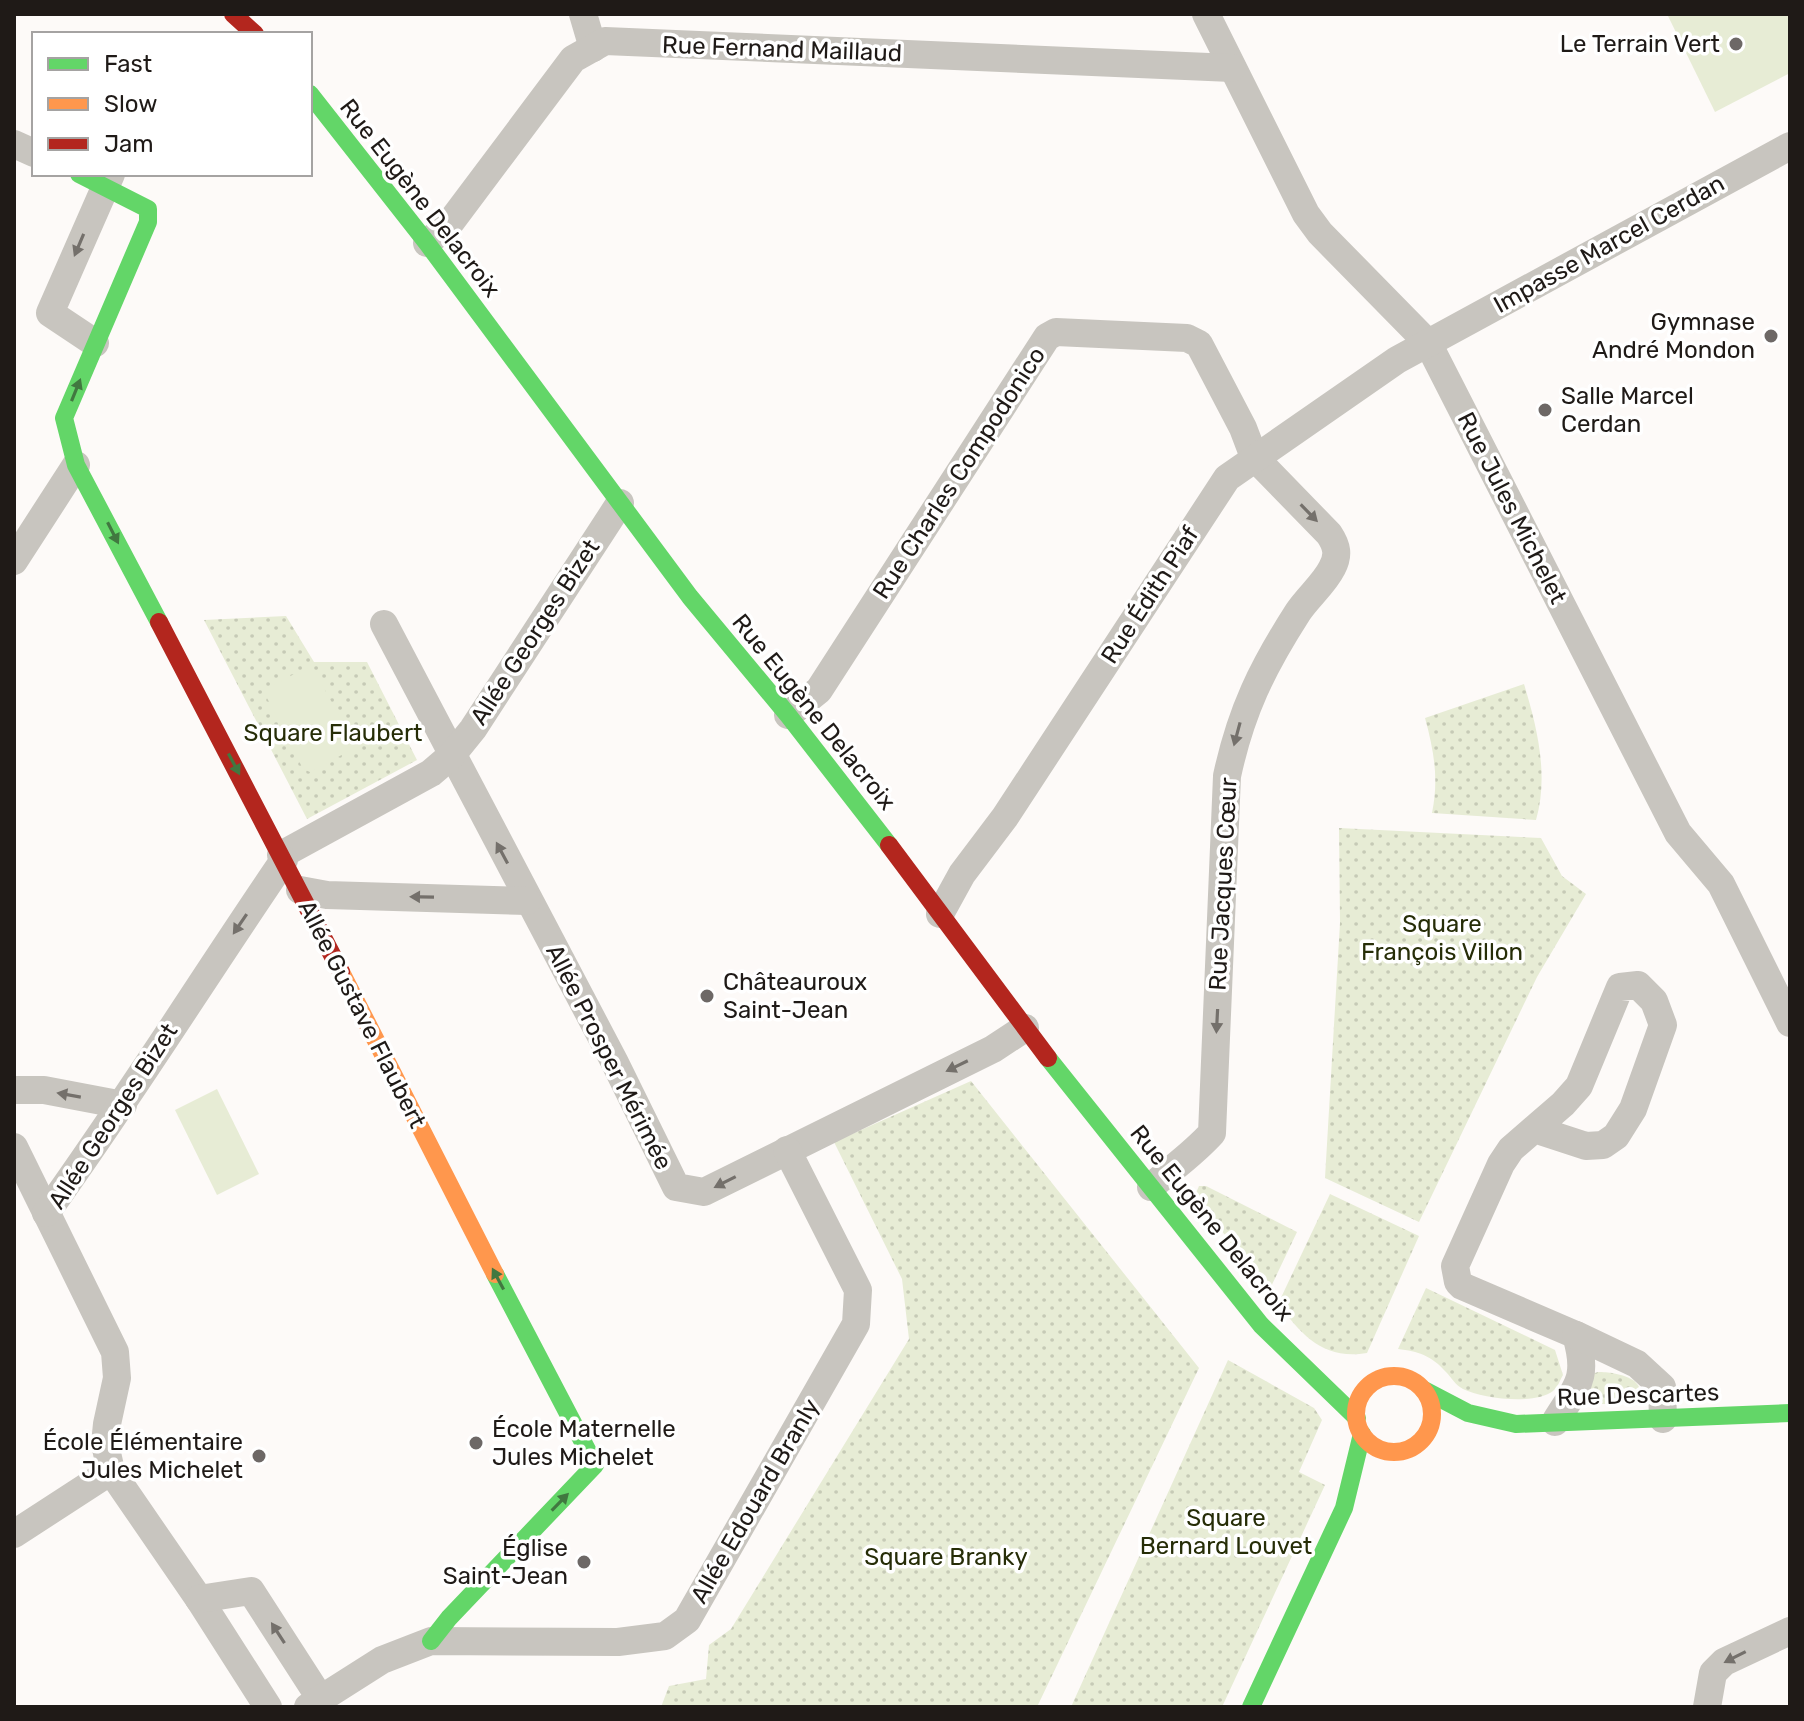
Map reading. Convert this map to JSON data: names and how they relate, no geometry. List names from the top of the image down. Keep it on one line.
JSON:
{"streets":{"street":["Rue Fernand Maillaud","Rue Eugène Delacroix","Impasse Marcel Cerdan","Rue Charles Compodonico","Rue Jules Michelet","Rue Édith Piaf","Allée Georges Bizet","Rue Jacques Cœur","Allée Gustave Flaubert","Allée Prosper Mérimée","Rue Descartes","Allée Edouard Branly"]},"crossings":[["Rue Fernand Maillaud","Rue Jules Michelet"],["Rue Eugène Delacroix","Rue Charles Compodonico"],["Rue Eugène Delacroix","Rue Édith Piaf"],["Rue Eugène Delacroix","Allée Georges Bizet"],["Rue Eugène Delacroix","Rue Jacques Cœur"],["Rue Eugène Delacroix","Allée Prosper Mérimée"],["Rue Eugène Delacroix","Rue Descartes"],["Impasse Marcel Cerdan","Rue Jules Michelet"],["Impasse Marcel Cerdan","Rue Édith Piaf"],["Rue Charles Compodonico","Rue Édith Piaf"],["Rue Charles Compodonico","Rue Jacques Cœur"],["Rue Jules Michelet","Rue Édith Piaf"],["Rue Édith Piaf","Rue Jacques Cœur"],["Allée Georges Bizet","Allée Gustave Flaubert"],["Allée Georges Bizet","Allée Prosper Mérimée"],["Allée Gustave Flaubert","Allée Edouard Branly"],["Allée Prosper Mérimée","Allée Edouard Branly"]],"one_way":["Rue Jacques Cœur"],"parks":["Square Flaubert","Square François Villon","Square Bernard Louvet","Square Branky"],"places":["Le Terrain Vert","Gymnase André Mondon","Salle Marcel Cerdan","Châteauroux Saint-Jean","École Maternelle Jules Michelet","École Élémentaire Jules Michelet","Église Saint-Jean"],"legend":["Fast","Slow","Jam"]}
